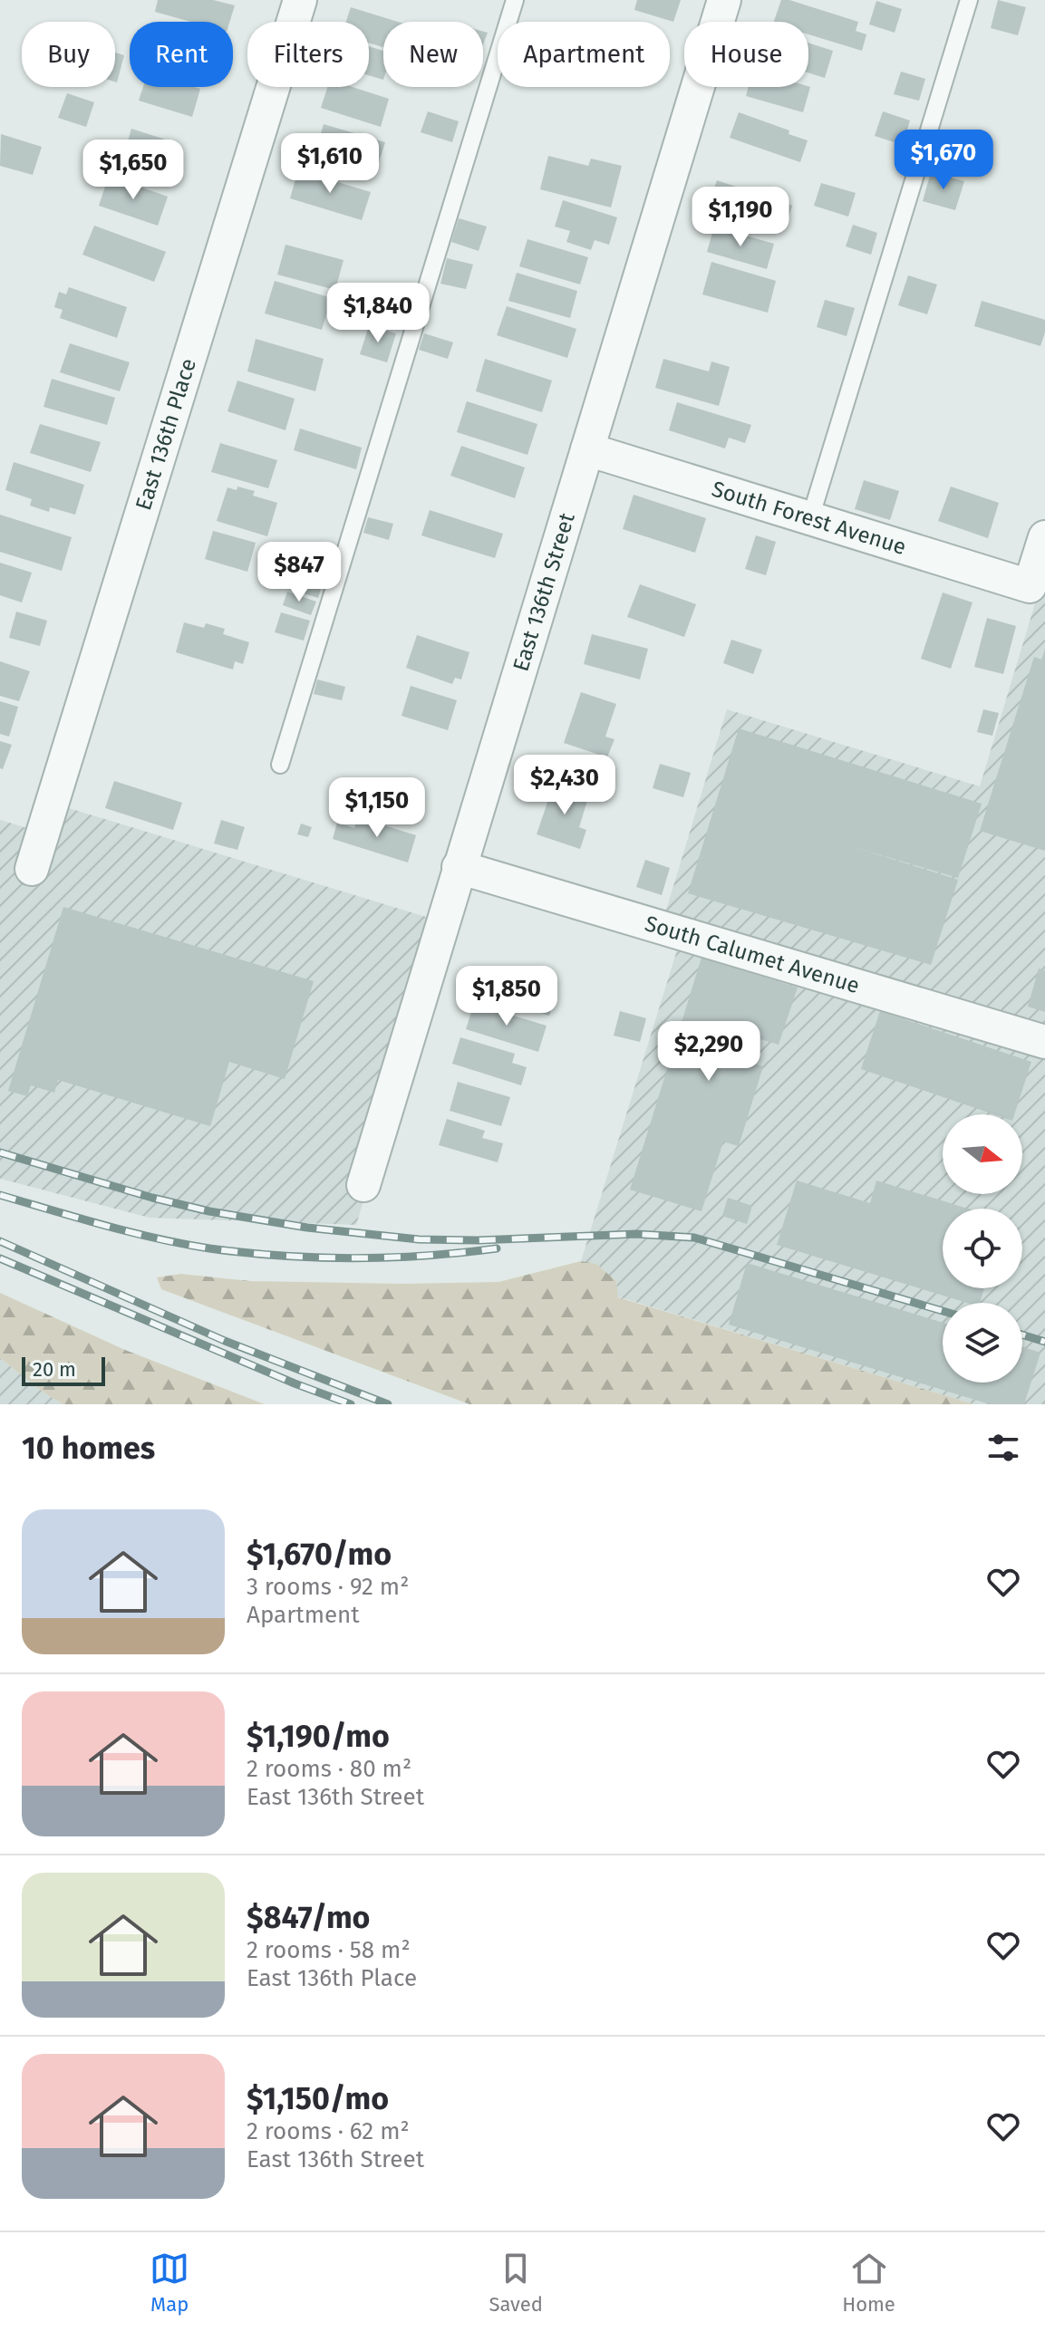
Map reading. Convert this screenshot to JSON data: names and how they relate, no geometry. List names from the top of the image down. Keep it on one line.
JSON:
{"streets":{"street":["East 136th Place","South Forest Avenue","East 136th Street","South Calumet Avenue"]},"crossings":[["South Forest Avenue","East 136th Street"],["East 136th Street","South Calumet Avenue"]],"scale_bar":"20 m","north":"right","page":{"chip":["Buy","Rent","Filters","New","Apartment","House"],"price":["$1,670","$1,610","$1,650","$1,190","$1,840","$847","$2,430","$1,150","$1,850","$2,290"],"scale":"20 m","heading":"10 homes","list":[{"name":"$1,670/mo","note":"3 rooms · 92 m² · Apartment"},{"name":"$1,190/mo","note":"2 rooms · 80 m² · East 136th Street"},{"name":"$847/mo","note":"2 rooms · 58 m² · East 136th Place"},{"name":"$1,150/mo","note":"2 rooms · 62 m² · East 136th Street"}],"tabs":["Map","Saved","Home"]}}
